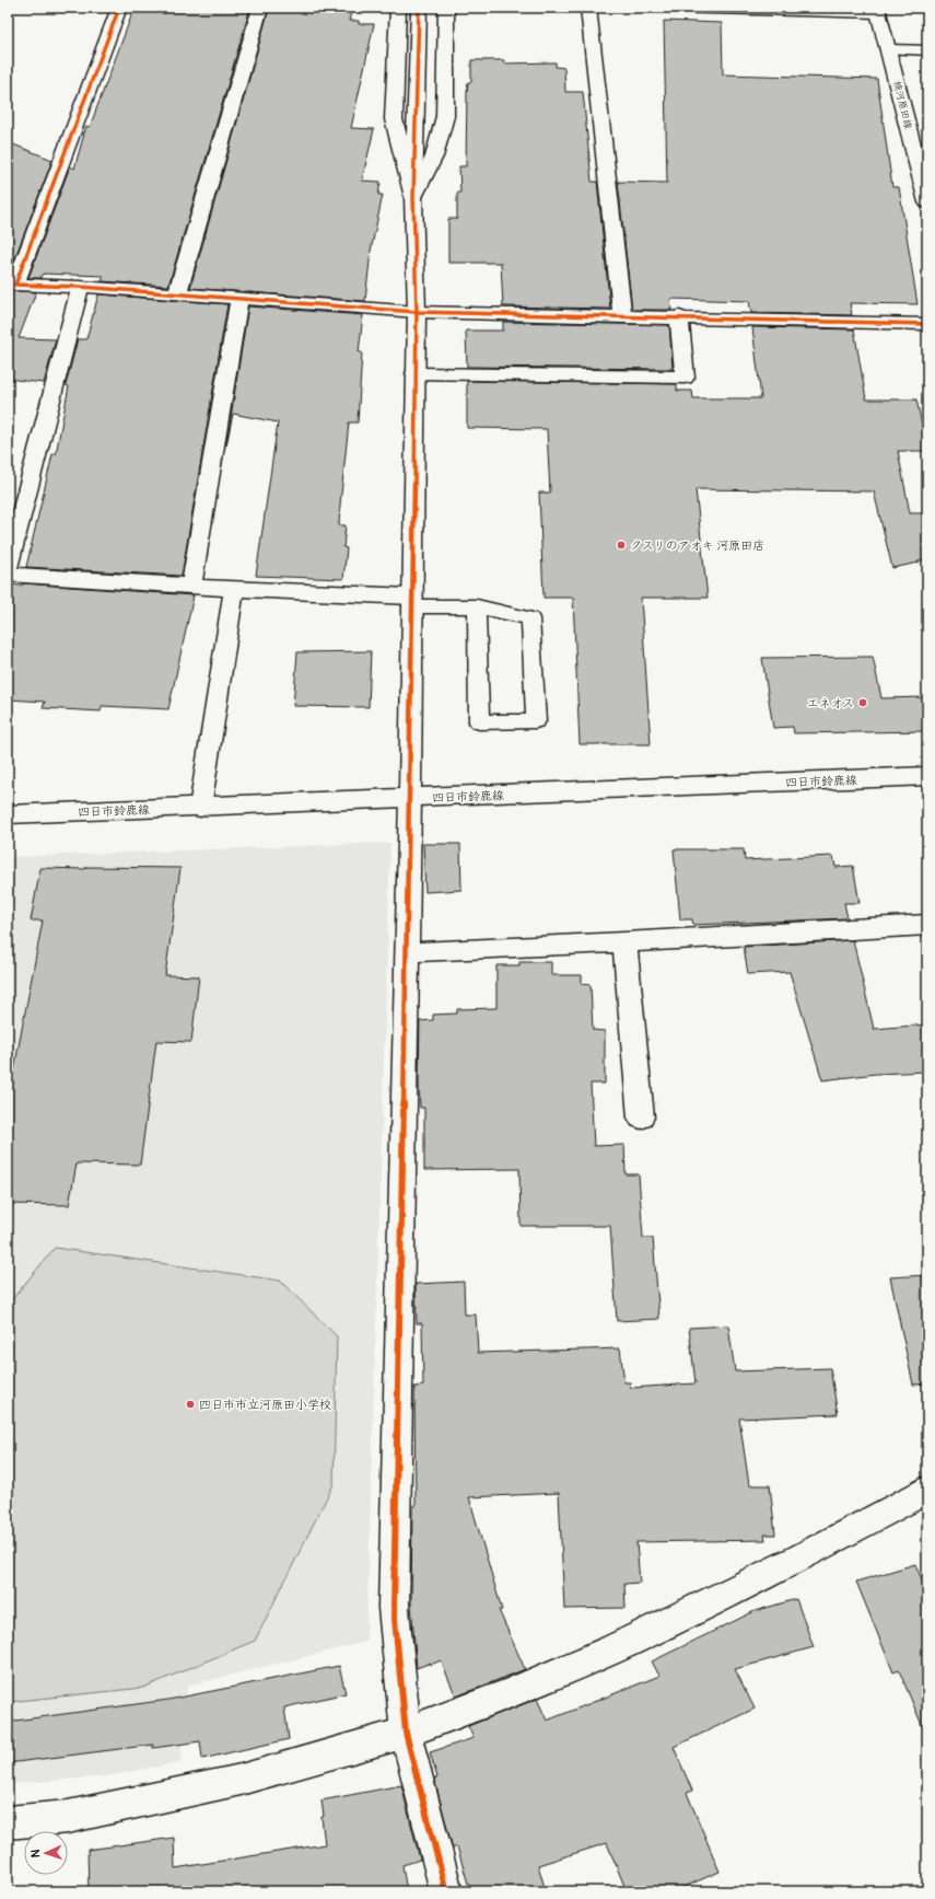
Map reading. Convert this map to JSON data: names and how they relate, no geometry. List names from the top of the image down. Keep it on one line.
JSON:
{"streets":{"street":["楠河原田線","四日市鈴鹿線"]},"places":["クスリのアオキ 河原田店","エネオス","四日市市立河原田小学校"],"north":"left"}
